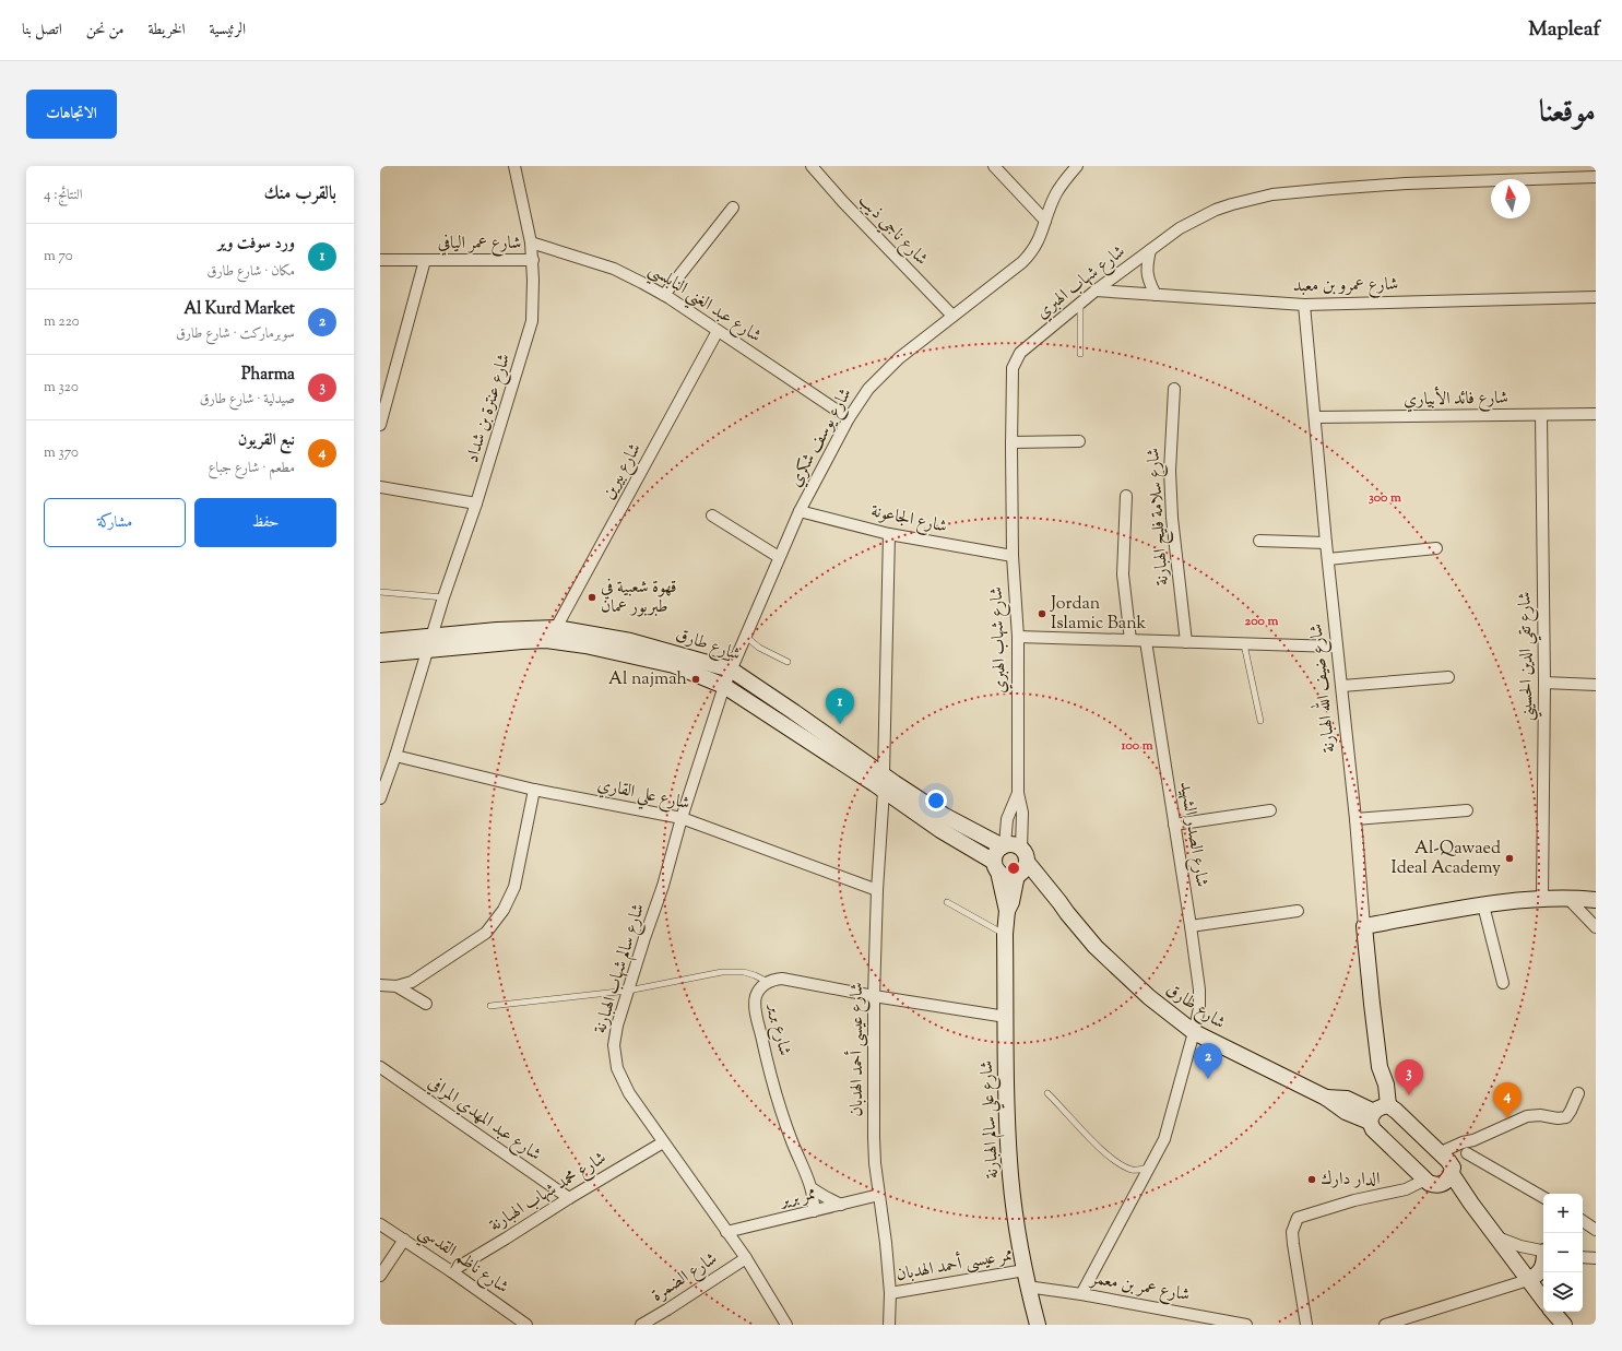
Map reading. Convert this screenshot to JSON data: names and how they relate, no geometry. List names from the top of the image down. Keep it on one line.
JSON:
{"streets":{"street":["شارع ناجي ذيب","شارع عمر اليافي","شارع شهاب الهبري","شارع عمرو بن معبد","شارع عبد الغني النابلسي","شارع فائد الأبياري","شارع عنترة بن شداد","شارع يوسف شكري","شارع بيرين","شارع سلامة فليح الهبارنة","شارع الجاعونة","شارع طارق","شارع تقي الدين الحسيني","شارع ضيف الله الهبارنة","شارع علي القاري","شارع الصدر الشهيد","شارع سالم شهاب الهبارنة","شارع برير","شارع عيسى أحمد الهدبان","شارع عبد المهدي المرافي","شارع علي سالم الهبارنة","شارع محمد شهاب الهبارنة","ممر برير","شارع ناظم القدسي","ممر عيسى أحمد الهدبان","شارع الضمرة","شارع عمر بن معمر"]},"crossings":[["شارع ناجي ذيب","شارع يوسف شكري"],["شارع عمر اليافي","شارع عنترة بن شداد"],["شارع شهاب الهبري","شارع عمرو بن معبد"],["شارع شهاب الهبري","شارع الجاعونة"],["شارع شهاب الهبري","شارع طارق"],["شارع شهاب الهبري","شارع علي سالم الهبارنة"],["شارع عمرو بن معبد","شارع ضيف الله الهبارنة"],["شارع عبد الغني النابلسي","شارع عنترة بن شداد"],["شارع عبد الغني النابلسي","شارع يوسف شكري"],["شارع عبد الغني النابلسي","شارع بيرين"],["شارع فائد الأبياري","شارع تقي الدين الحسيني"],["شارع فائد الأبياري","شارع ضيف الله الهبارنة"],["شارع عنترة بن شداد","شارع طارق"],["شارع يوسف شكري","شارع الجاعونة"],["شارع يوسف شكري","شارع طارق"],["شارع يوسف شكري","شارع سالم شهاب الهبارنة"],["شارع بيرين","شارع طارق"],["شارع الجاعونة","شارع عيسى أحمد الهدبان"],["شارع طارق","شارع ضيف الله الهبارنة"],["شارع طارق","شارع الصدر الشهيد"],["شارع طارق","شارع سالم شهاب الهبارنة"],["شارع طارق","شارع عيسى أحمد الهدبان"],["شارع طارق","شارع علي سالم الهبارنة"],["شارع علي القاري","شارع سالم شهاب الهبارنة"],["شارع علي القاري","شارع عيسى أحمد الهدبان"],["شارع الصدر الشهيد","شارع عمر بن معمر"],["شارع سالم شهاب الهبارنة","شارع محمد شهاب الهبارنة"],["شارع سالم شهاب الهبارنة","ممر برير"],["شارع سالم شهاب الهبارنة","شارع الضمرة"],["شارع برير","شارع عيسى أحمد الهدبان"],["شارع برير","شارع علي سالم الهبارنة"],["شارع برير","ممر برير"],["شارع عيسى أحمد الهدبان","ممر برير"],["شارع عيسى أحمد الهدبان","ممر عيسى أحمد الهدبان"],["شارع عبد المهدي المرافي","شارع محمد شهاب الهبارنة"],["شارع علي سالم الهبارنة","ممر عيسى أحمد الهدبان"],["شارع علي سالم الهبارنة","شارع عمر بن معمر"],["شارع محمد شهاب الهبارنة","شارع ناظم القدسي"]],"places":["قهوة شعبية في طبربور عمان","Jordan Islamic Bank","Al najmah","Al-Qawaed Ideal Academy","الدار دارك"],"north":"top","page":{"header":"Mapleaf","nav":["الرئيسية","الخريطة","من نحن","اتصل بنا"],"title":"موقعنا","buttons":["الاتجاهات",["حفظ","مشاركة"]],"heading":["بالقرب منك","النتائج: 4"],"list":[{"mark":"1","name":"ورد سوفت وير","note":"مكان · شارع طارق","value":"70 m"},{"mark":"2","name":"Al Kurd Market","note":"سوبرماركت · شارع طارق","value":"220 m"},{"mark":"3","name":"Pharma","note":"صيدلية · شارع طارق","value":"320 m"},{"mark":"4","name":"نبع القريون","note":"مطعم · شارع جباع","value":"370 m"}],"pins":["1","2","3","4"],"map_buttons":["+","−"]},"rings":["300 m","200 m","100 m"]}
